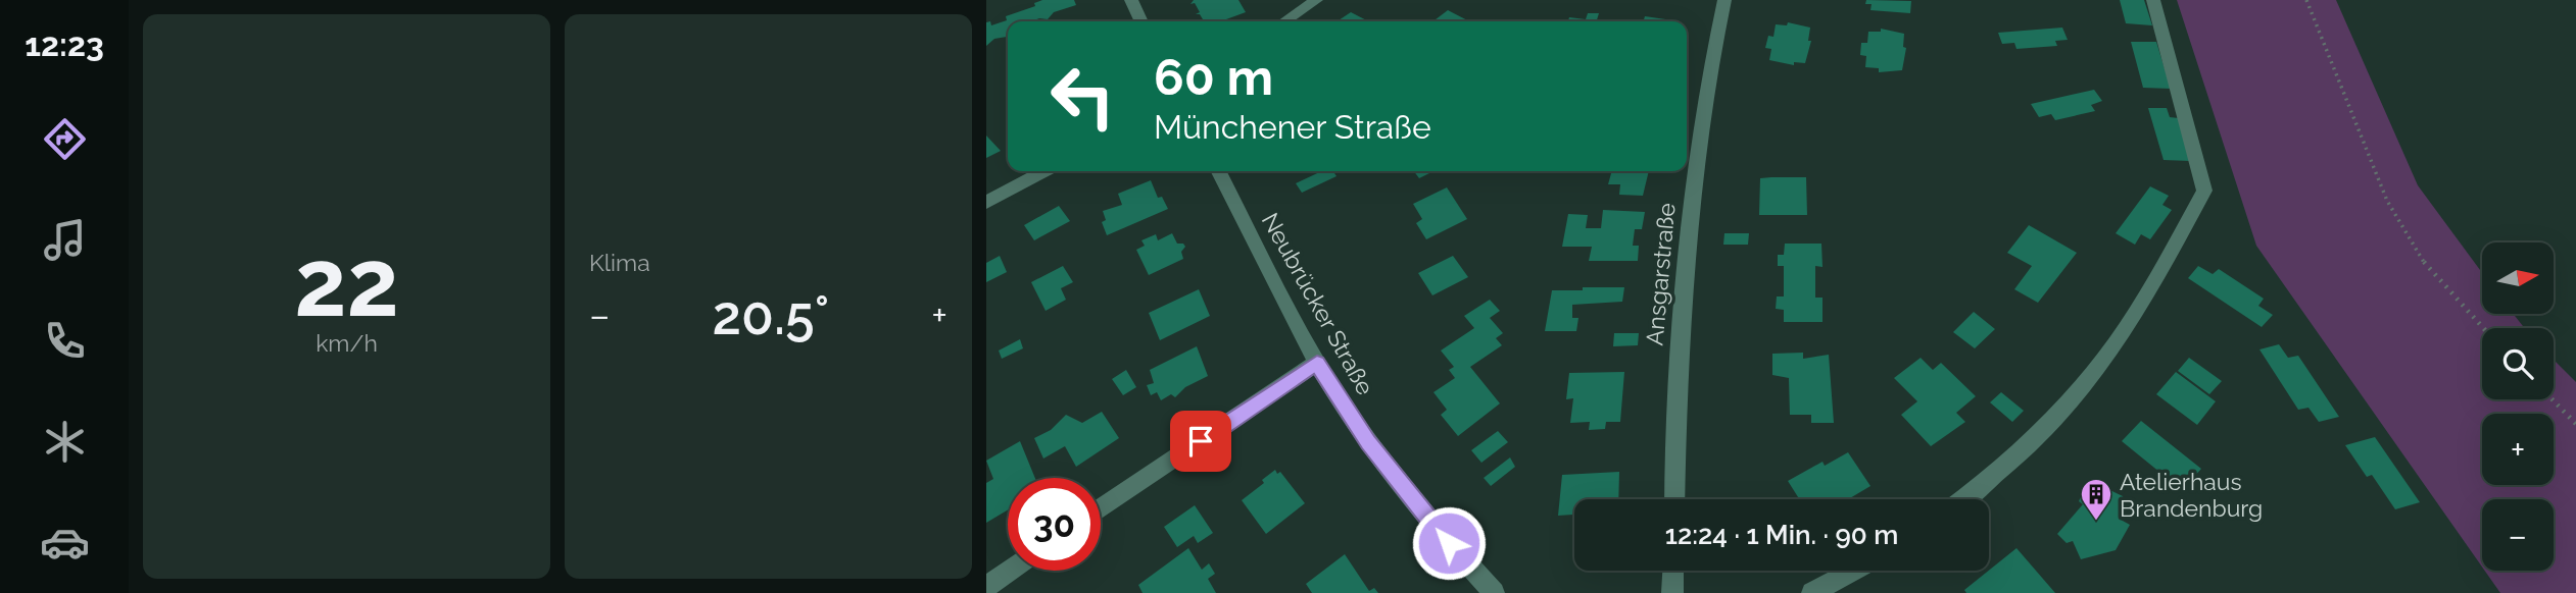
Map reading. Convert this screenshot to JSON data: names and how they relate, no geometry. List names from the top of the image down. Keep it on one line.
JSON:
{"streets":{"street":["Ansgarstraße","Neubrücker Straße"]},"places":{"building":["Atelierhaus Brandenburg"]},"north":"right","page":{"tabs":"12:23","tile":[["22","km/h"],"Klima"],"turn":["60 m","Münchener Straße"],"map_buttons":["+","−"],"heat":["−","20.5°","+"],"limit":"30","trip":"12:24 · 1 Min. · 90 m"}}
